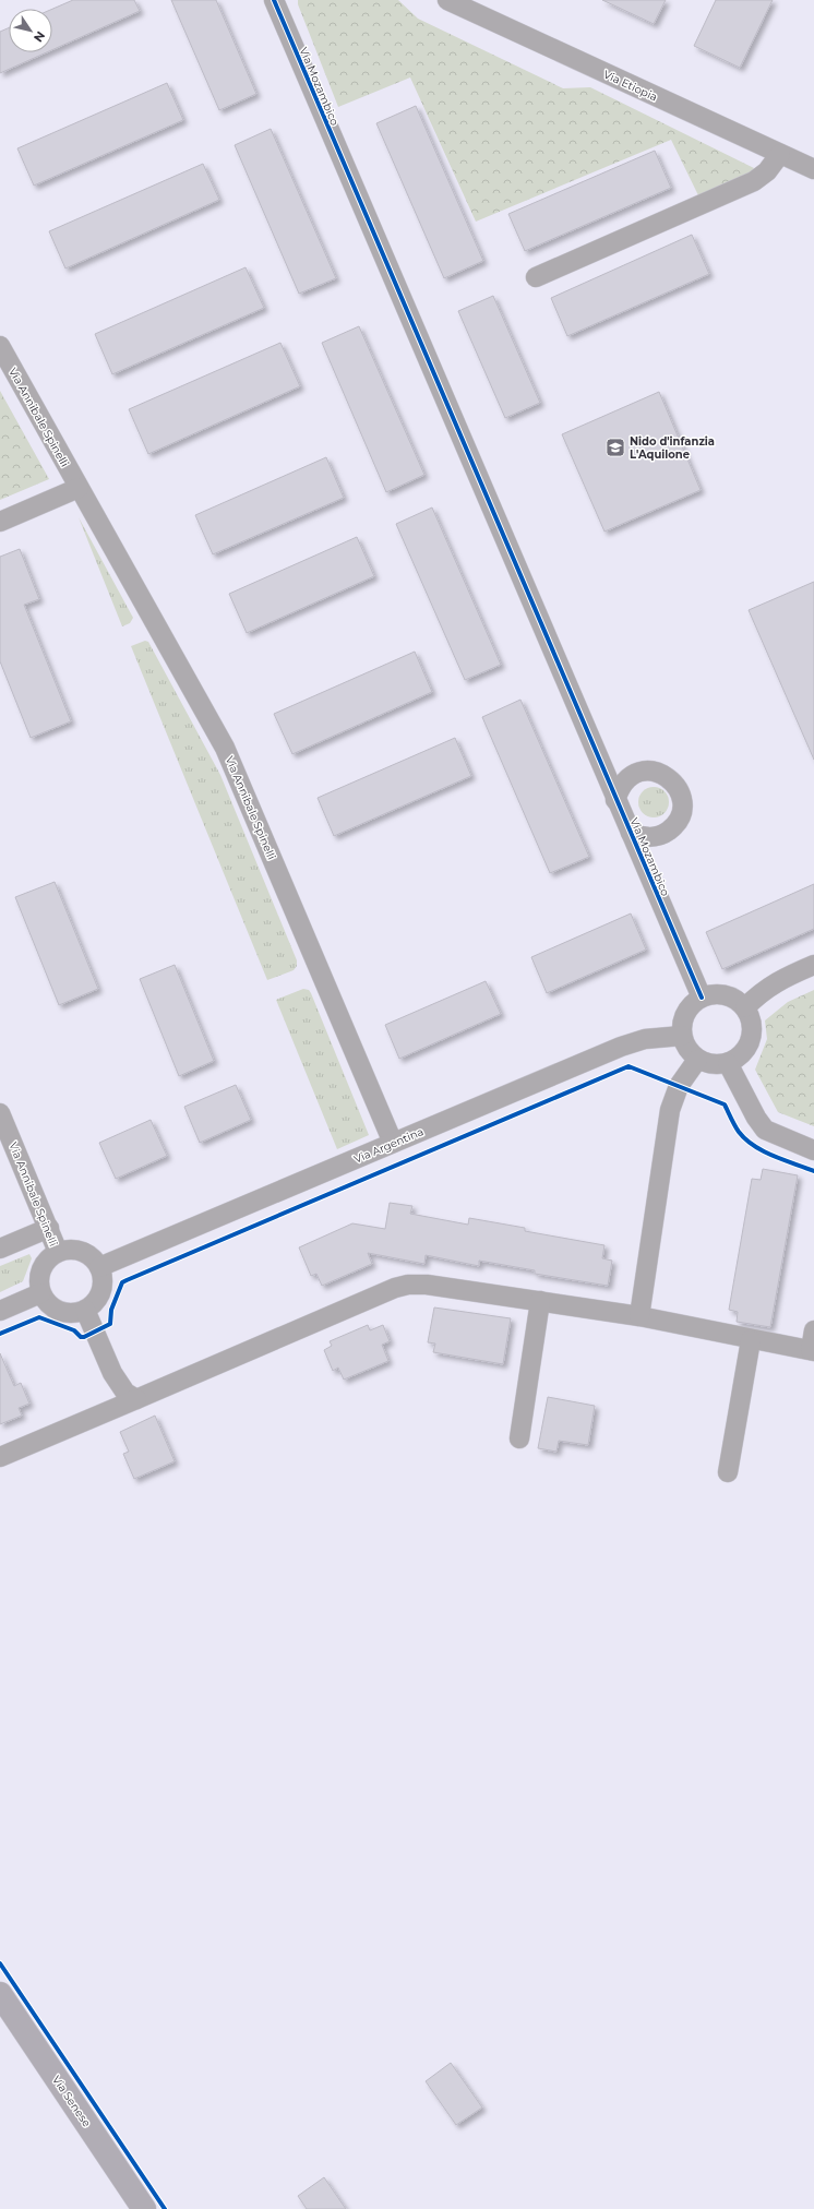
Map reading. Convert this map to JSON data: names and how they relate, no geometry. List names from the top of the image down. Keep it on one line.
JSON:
{"streets":{"main road":["Via Senese"],"street":["Via Etiopia","Via Mozambico","Via Annibale Spinelli","Via Argentina"]},"crossings":[["Via Mozambico","Via Argentina"],["Via Annibale Spinelli","Via Argentina"]],"places":{"school or university":["Nido d'infanzia L'Aquilone"]},"north":"bottom right"}
